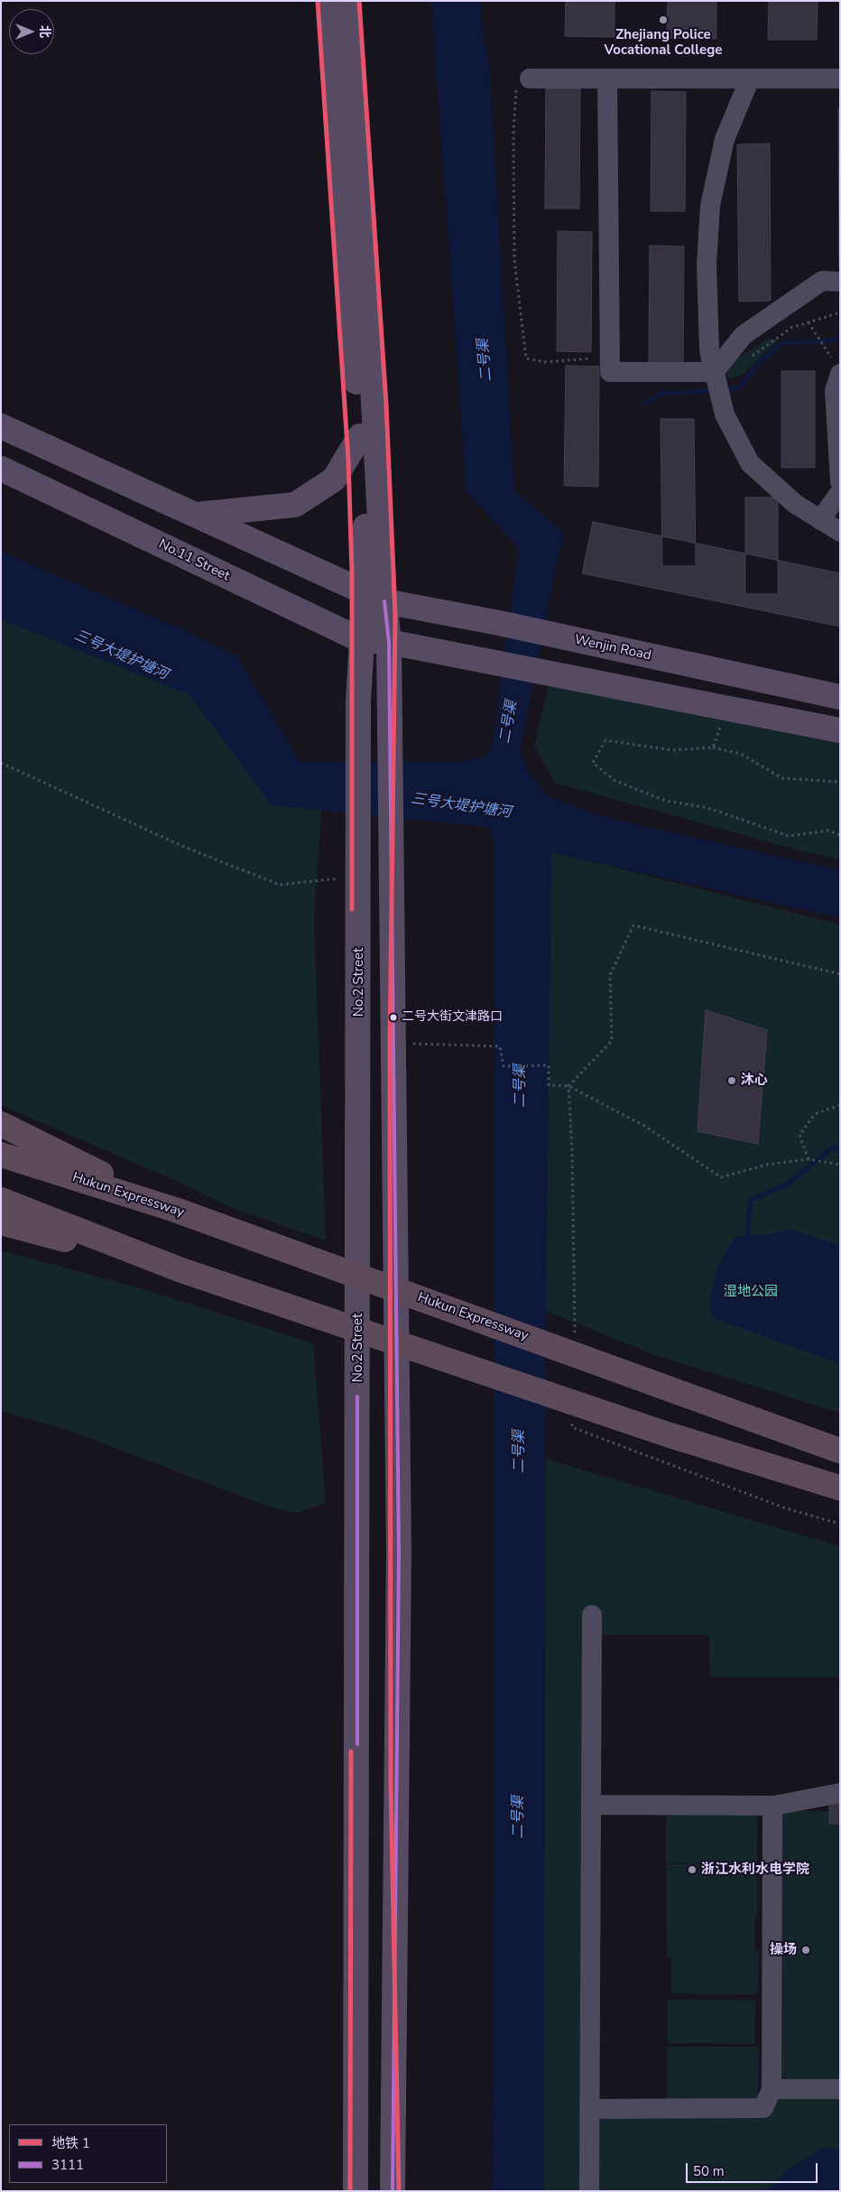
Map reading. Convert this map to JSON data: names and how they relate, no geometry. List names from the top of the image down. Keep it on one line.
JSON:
{"streets":{"highway":["Hukun Expressway"],"main road":["No.11 Street","Wenjin Road","No.2 Street"]},"crossings":[["No.11 Street","No.2 Street"],["Wenjin Road","No.2 Street"]],"water":["二号渠","三号大堤护塘河"],"parks":["湿地公园"],"places":["Zhejiang Police Vocational College","二号大街文津路口","沐心","浙江水利水电学院","操场"],"lines":["metro line 1","transit line 3111"],"legend":["地铁 1","3111"],"scale_bar":"50 m","north":"right"}
